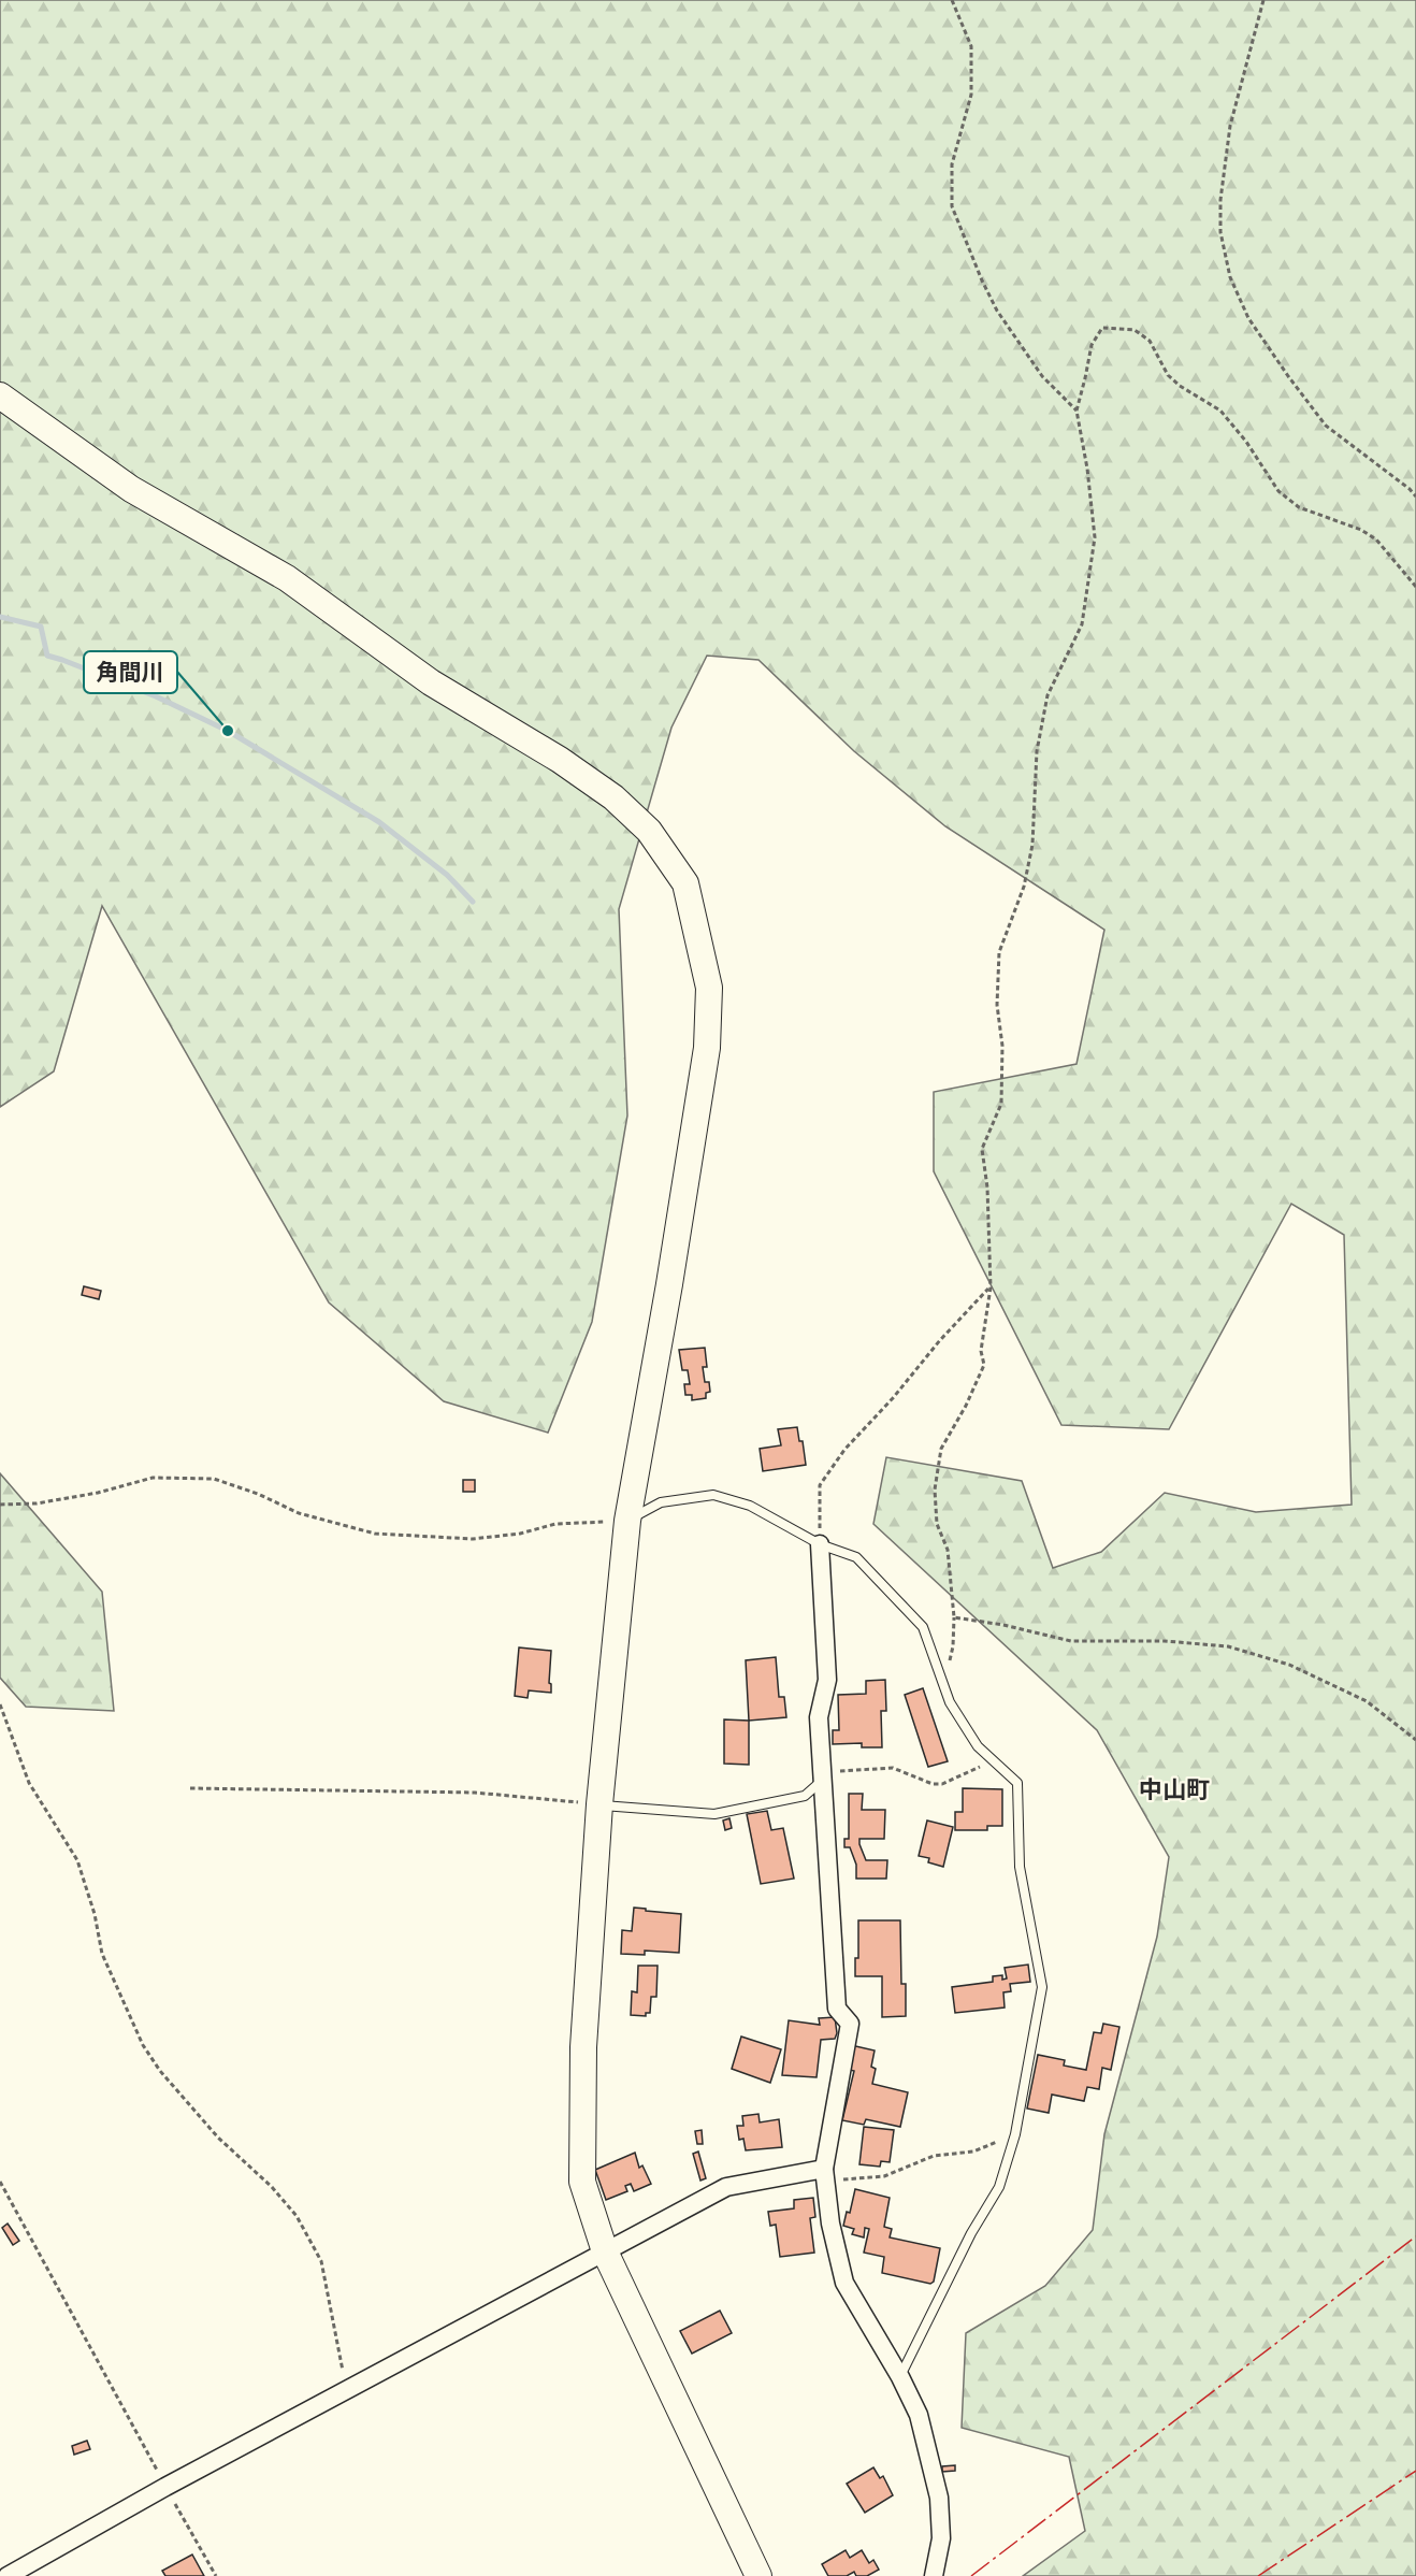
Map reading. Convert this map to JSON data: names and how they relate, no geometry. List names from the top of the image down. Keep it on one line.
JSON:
{"districts":["中山町"],"places":["角間川"]}
